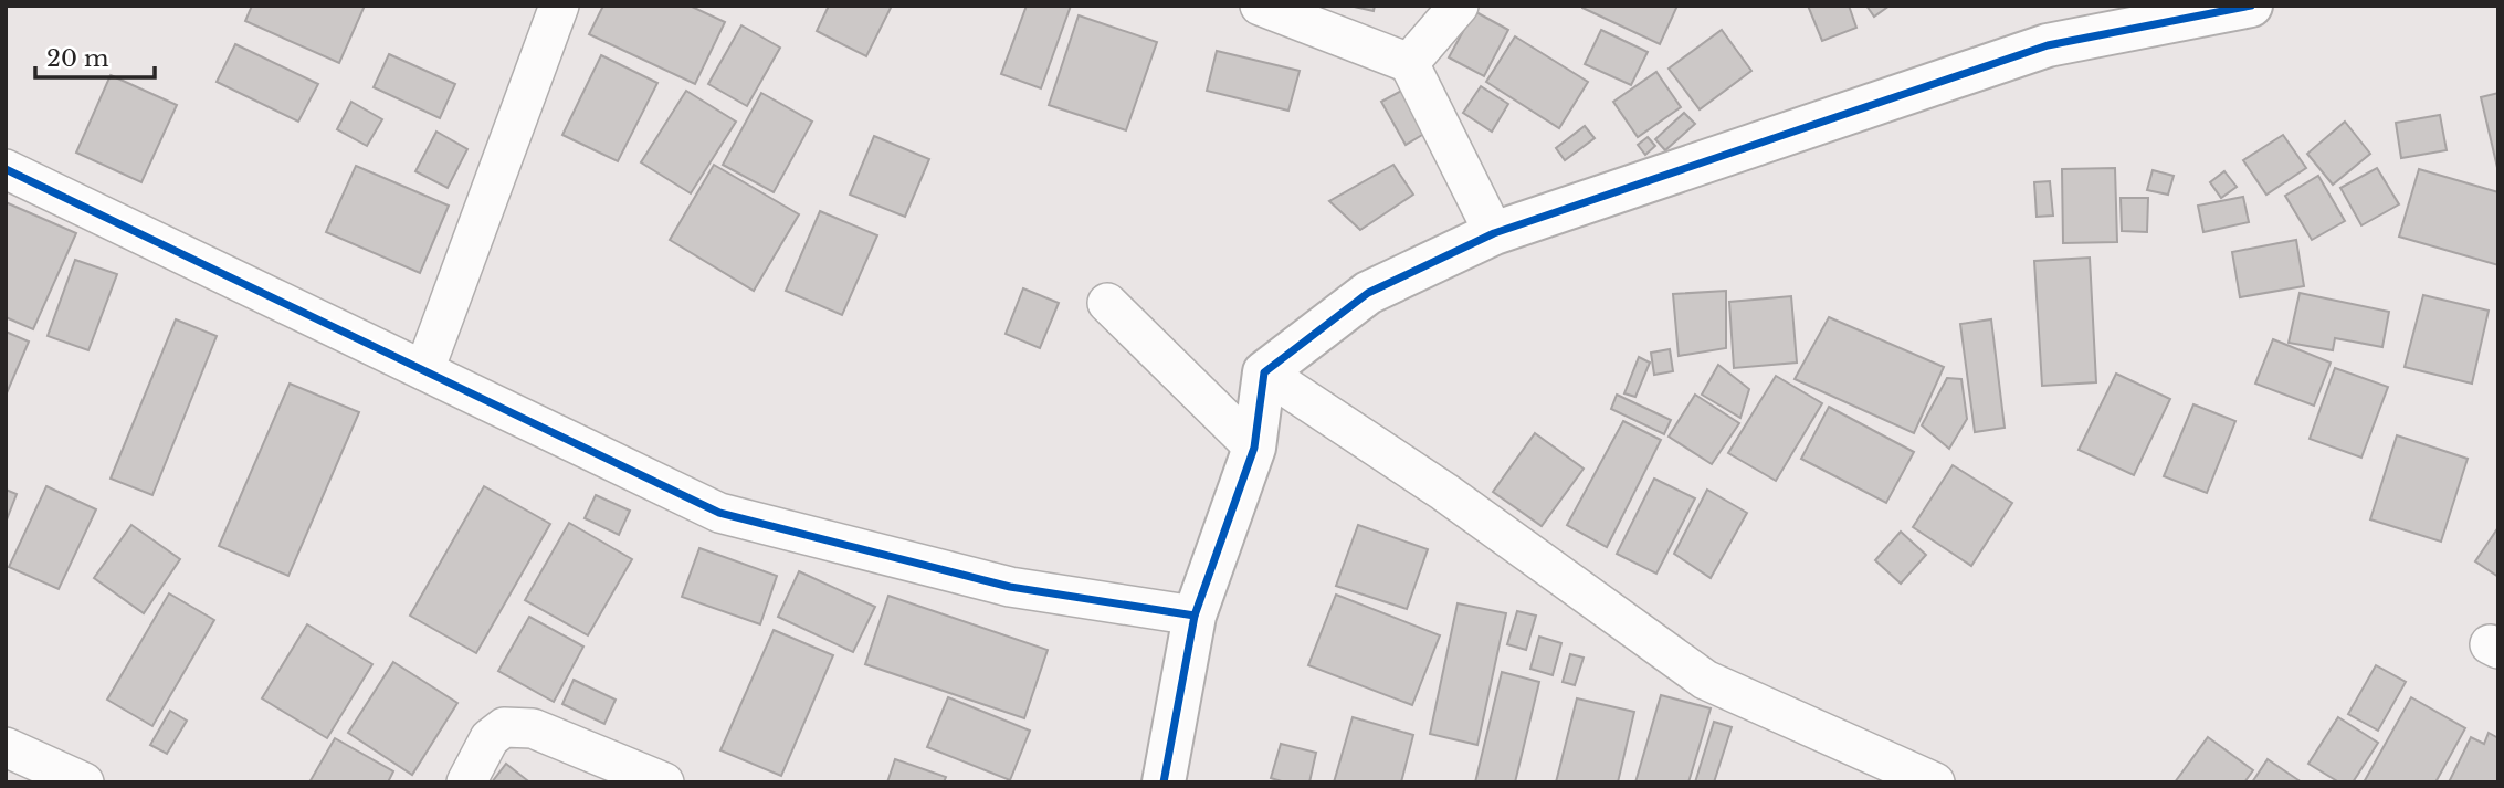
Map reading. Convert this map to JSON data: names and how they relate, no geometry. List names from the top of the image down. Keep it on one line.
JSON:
{"scale_bar":"20 m"}
